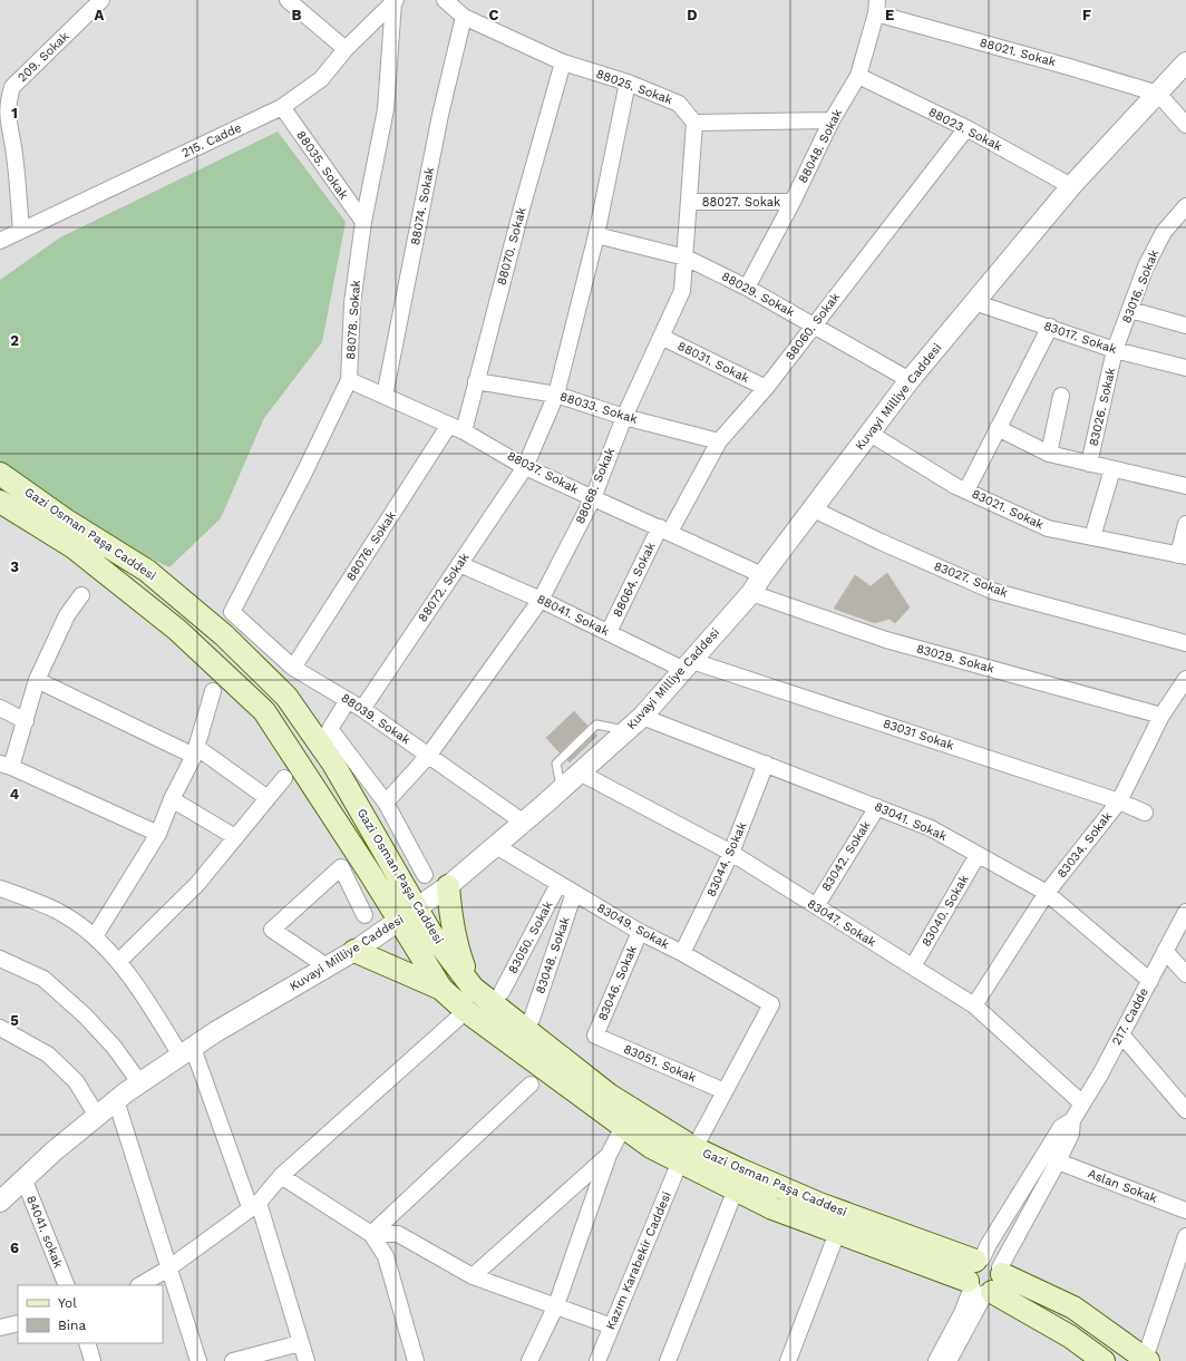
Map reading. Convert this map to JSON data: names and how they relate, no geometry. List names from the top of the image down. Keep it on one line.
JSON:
{"streets":{"main road":["Gazi Osman Paşa Caddesi"],"street":["88021. Sokak","209. Sokak","88025. Sokak","88023. Sokak","215. Cadde","88048. Sokak","88035. Sokak","88027. Sokak","88074. Sokak","88070. Sokak","83016. Sokak","88029. Sokak","88078. Sokak","88060. Sokak","83017. Sokak","88031. Sokak","Kuvayi Milliye Caddesi","83026. Sokak","88033. Sokak","88037. Sokak","88068. Sokak","83021. Sokak","88076. Sokak","88064. Sokak","83027. Sokak","88072. Sokak","88041. Sokak","83029. Sokak","88039. Sokak","83031 Sokak","83041. Sokak","83034. Sokak","83042. Sokak","83044. Sokak","83040. Sokak","83047. Sokak","83049. Sokak","83050. Sokak","83048. Sokak","83046. Sokak","217. Cadde","83051. Sokak","Aslan Sokak","84041. sokak","Kazım Karabekir Caddesi"]},"crossings":[["88021. Sokak","88048. Sokak"],["88021. Sokak","Kuvayi Milliye Caddesi"],["209. Sokak","215. Cadde"],["88025. Sokak","88074. Sokak"],["88025. Sokak","88070. Sokak"],["88025. Sokak","88068. Sokak"],["88023. Sokak","88048. Sokak"],["88023. Sokak","88060. Sokak"],["88023. Sokak","Kuvayi Milliye Caddesi"],["215. Cadde","88035. Sokak"],["215. Cadde","88078. Sokak"],["88048. Sokak","88027. Sokak"],["88048. Sokak","88029. Sokak"],["88035. Sokak","88078. Sokak"],["88027. Sokak","88068. Sokak"],["88074. Sokak","88037. Sokak"],["88070. Sokak","88033. Sokak"],["88070. Sokak","88037. Sokak"],["83016. Sokak","83017. Sokak"],["83016. Sokak","83026. Sokak"],["88029. Sokak","88060. Sokak"],["88029. Sokak","Kuvayi Milliye Caddesi"],["88029. Sokak","88068. Sokak"],["88078. Sokak","88037. Sokak"],["88078. Sokak","88039. Sokak"],["88060. Sokak","88031. Sokak"],["88060. Sokak","88033. Sokak"],["88060. Sokak","88037. Sokak"],["88060. Sokak","88064. Sokak"],["83017. Sokak","Kuvayi Milliye Caddesi"],["83017. Sokak","83026. Sokak"],["88031. Sokak","88068. Sokak"],["Kuvayi Milliye Caddesi","88037. Sokak"],["Kuvayi Milliye Caddesi","83021. Sokak"],["Kuvayi Milliye Caddesi","Gazi Osman Paşa Caddesi"],["Kuvayi Milliye Caddesi","83027. Sokak"],["Kuvayi Milliye Caddesi","88041. Sokak"],["Kuvayi Milliye Caddesi","83029. Sokak"],["Kuvayi Milliye Caddesi","88039. Sokak"],["Kuvayi Milliye Caddesi","83031 Sokak"],["Kuvayi Milliye Caddesi","83041. Sokak"],["Kuvayi Milliye Caddesi","83047. Sokak"],["Kuvayi Milliye Caddesi","83049. Sokak"],["Kuvayi Milliye Caddesi","84041. sokak"],["88033. Sokak","88068. Sokak"],["88037. Sokak","88068. Sokak"],["88037. Sokak","88076. Sokak"],["88037. Sokak","88064. Sokak"],["88037. Sokak","88072. Sokak"],["88068. Sokak","88041. Sokak"],["88068. Sokak","88039. Sokak"],["Gazi Osman Paşa Caddesi","217. Cadde"],["Gazi Osman Paşa Caddesi","Kazım Karabekir Caddesi"],["88076. Sokak","88039. Sokak"],["88064. Sokak","88041. Sokak"],["88072. Sokak","88041. Sokak"],["88072. Sokak","88039. Sokak"],["88041. Sokak","83031 Sokak"],["83029. Sokak","83034. Sokak"],["83031 Sokak","83034. Sokak"],["83041. Sokak","83034. Sokak"],["83041. Sokak","83042. Sokak"],["83041. Sokak","83044. Sokak"],["83041. Sokak","83040. Sokak"],["83041. Sokak","217. Cadde"],["83034. Sokak","83047. Sokak"],["83042. Sokak","83047. Sokak"],["83044. Sokak","83047. Sokak"],["83044. Sokak","83049. Sokak"],["83040. Sokak","83047. Sokak"],["83047. Sokak","217. Cadde"],["83049. Sokak","83050. Sokak"],["83049. Sokak","83048. Sokak"],["83049. Sokak","83046. Sokak"],["83049. Sokak","Kazım Karabekir Caddesi"],["83046. Sokak","83051. Sokak"],["217. Cadde","Aslan Sokak"],["83051. Sokak","Kazım Karabekir Caddesi"]],"legend":["Yol","Bina"],"grid":{"columns":["A","B","C","D","E","F"],"rows":["1","2","3","4","5","6"]}}
